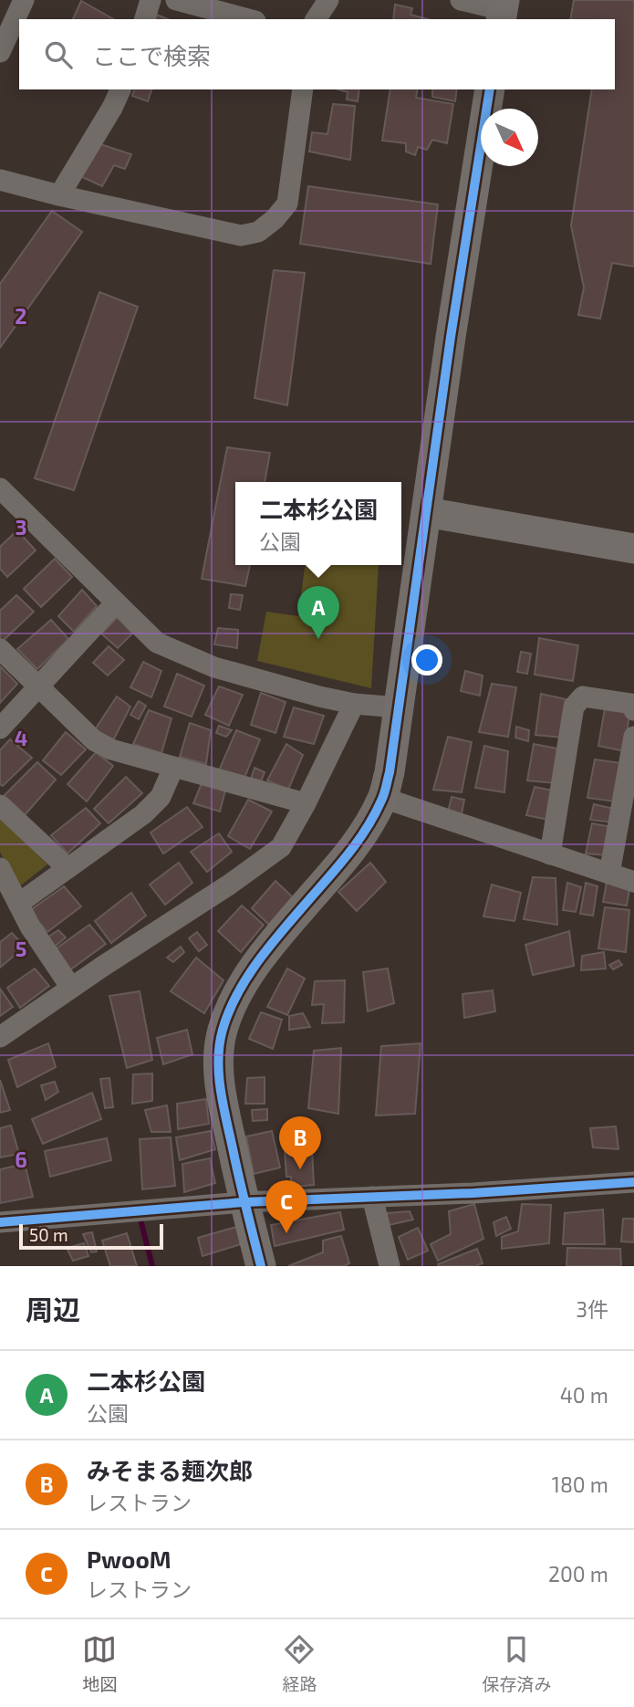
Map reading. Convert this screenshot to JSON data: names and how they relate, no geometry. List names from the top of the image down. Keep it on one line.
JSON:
{"scale_bar":"50 m","north":"bottom right","page":{"search":"ここで検索","popup":["二本杉公園","公園"],"pins":["A","B","C"],"scale":"50 m","heading":["周辺","3件"],"list":[{"mark":"A","name":"二本杉公園","note":"公園","value":"40 m"},{"mark":"B","name":"みそまる麺次郎","note":"レストラン","value":"180 m"},{"mark":"C","name":"PwooM","note":"レストラン","value":"200 m"}],"nav":["地図","経路","保存済み"]},"grid":{"rows":["2","3","4","5","6"]}}
